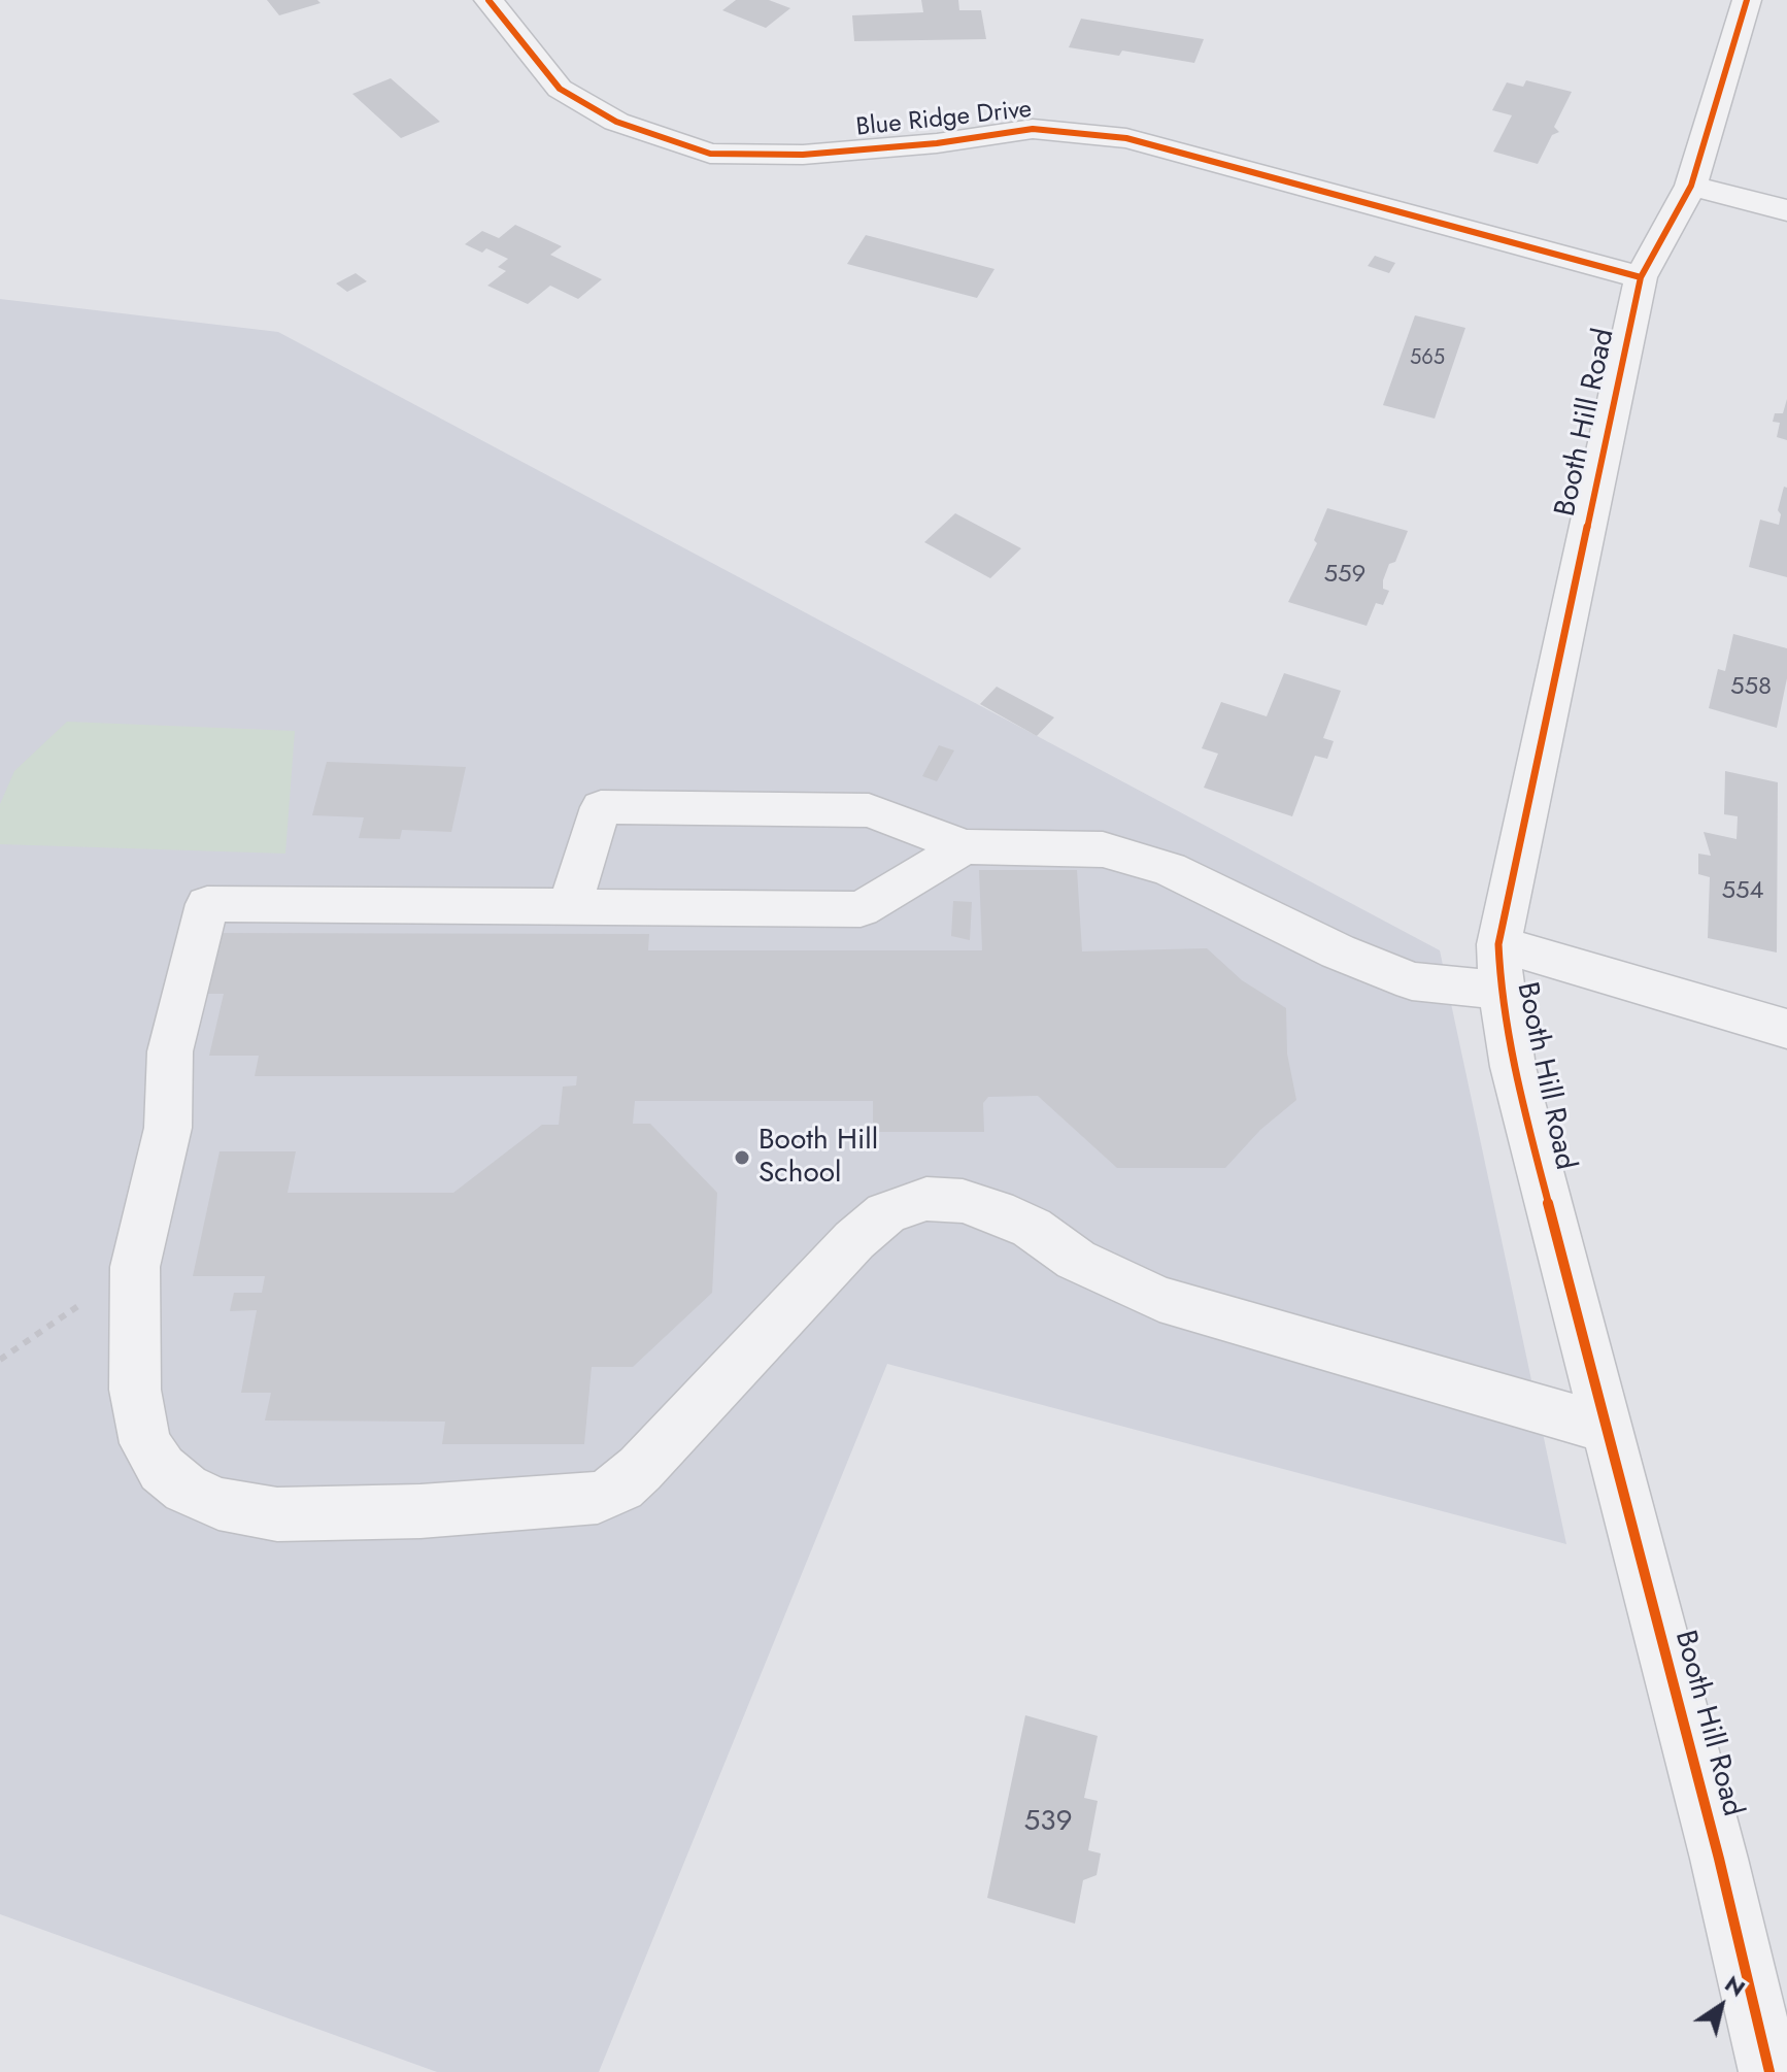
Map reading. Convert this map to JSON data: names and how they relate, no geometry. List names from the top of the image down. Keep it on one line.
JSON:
{"streets":{"street":["Blue Ridge Drive","Booth Hill Road"]},"crossings":[["Blue Ridge Drive","Booth Hill Road"]],"places":["Booth Hill School"],"house_numbers":["565","559","558","554","539"],"north":"top right"}
